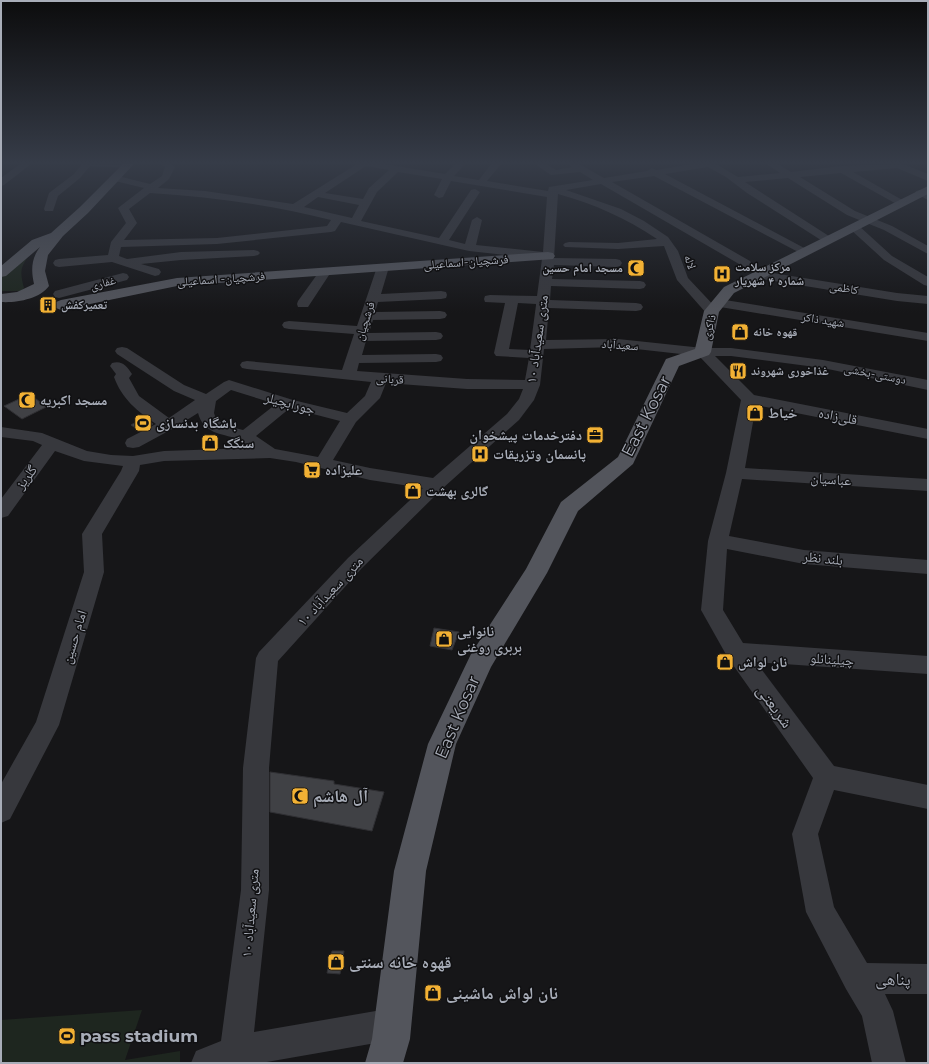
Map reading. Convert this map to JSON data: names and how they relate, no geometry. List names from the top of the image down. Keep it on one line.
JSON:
{"streets":{"main road":["فرشچیان-اسماعیلی","فرشچیان- اسماعیلی","ذاکری","East Kosar"],"street":["لاله","غفاری","کاظمی","شهید ذاکر","فرشچیان","۱۰ متری سعیدآباد","سعیدآباد","دوستی-بخشی","قربانی","جورابچیلر","قلی‌زاده","گلریز","عباسیان","بلند نظر","امام حسین","چیلینانلو","شریعتی","پناهی"]},"crossings":[["فرشچیان-اسماعیلی","فرشچیان- اسماعیلی"],["فرشچیان-اسماعیلی","فرشچیان"],["فرشچیان-اسماعیلی","۱۰ متری سعیدآباد"],["لاله","شهید ذاکر"],["لاله","ذاکری"],["فرشچیان- اسماعیلی","غفاری"],["فرشچیان- اسماعیلی","فرشچیان"],["کاظمی","ذاکری"],["شهید ذاکر","ذاکری"],["فرشچیان","قربانی"],["ذاکری","سعیدآباد"],["ذاکری","دوستی-بخشی"],["ذاکری","East Kosar"],["۱۰ متری سعیدآباد","سعیدآباد"],["۱۰ متری سعیدآباد","قربانی"],["۱۰ متری سعیدآباد","East Kosar"],["سعیدآباد","دوستی-بخشی"],["سعیدآباد","East Kosar"],["دوستی-بخشی","East Kosar"],["قلی‌زاده","شریعتی"],["عباسیان","شریعتی"],["بلند نظر","شریعتی"],["چیلینانلو","شریعتی"]],"places":{"mosque":["مسجد امام حسین","مسجد اکبریه","آل هاشم"],"hospital":["مرکز سلامت شماره ۴ شهریار","پانسمان وتزریقات"],"building":["تعمیرکفش"],"shop":["قهوه خانه","خیاط","سنگک","گالری بهشت","نانوایی بربری روغنی","نان لواش","قهوه خانه سنتی","نان لواش ماشینی"],"restaurant":["غذاخوری شهروند"],"sports":["باشگاه بدنسازی","pass stadium"],"office":["دفترخدمات پیشخوان"],"supermarket":["علیزاده"]}}
